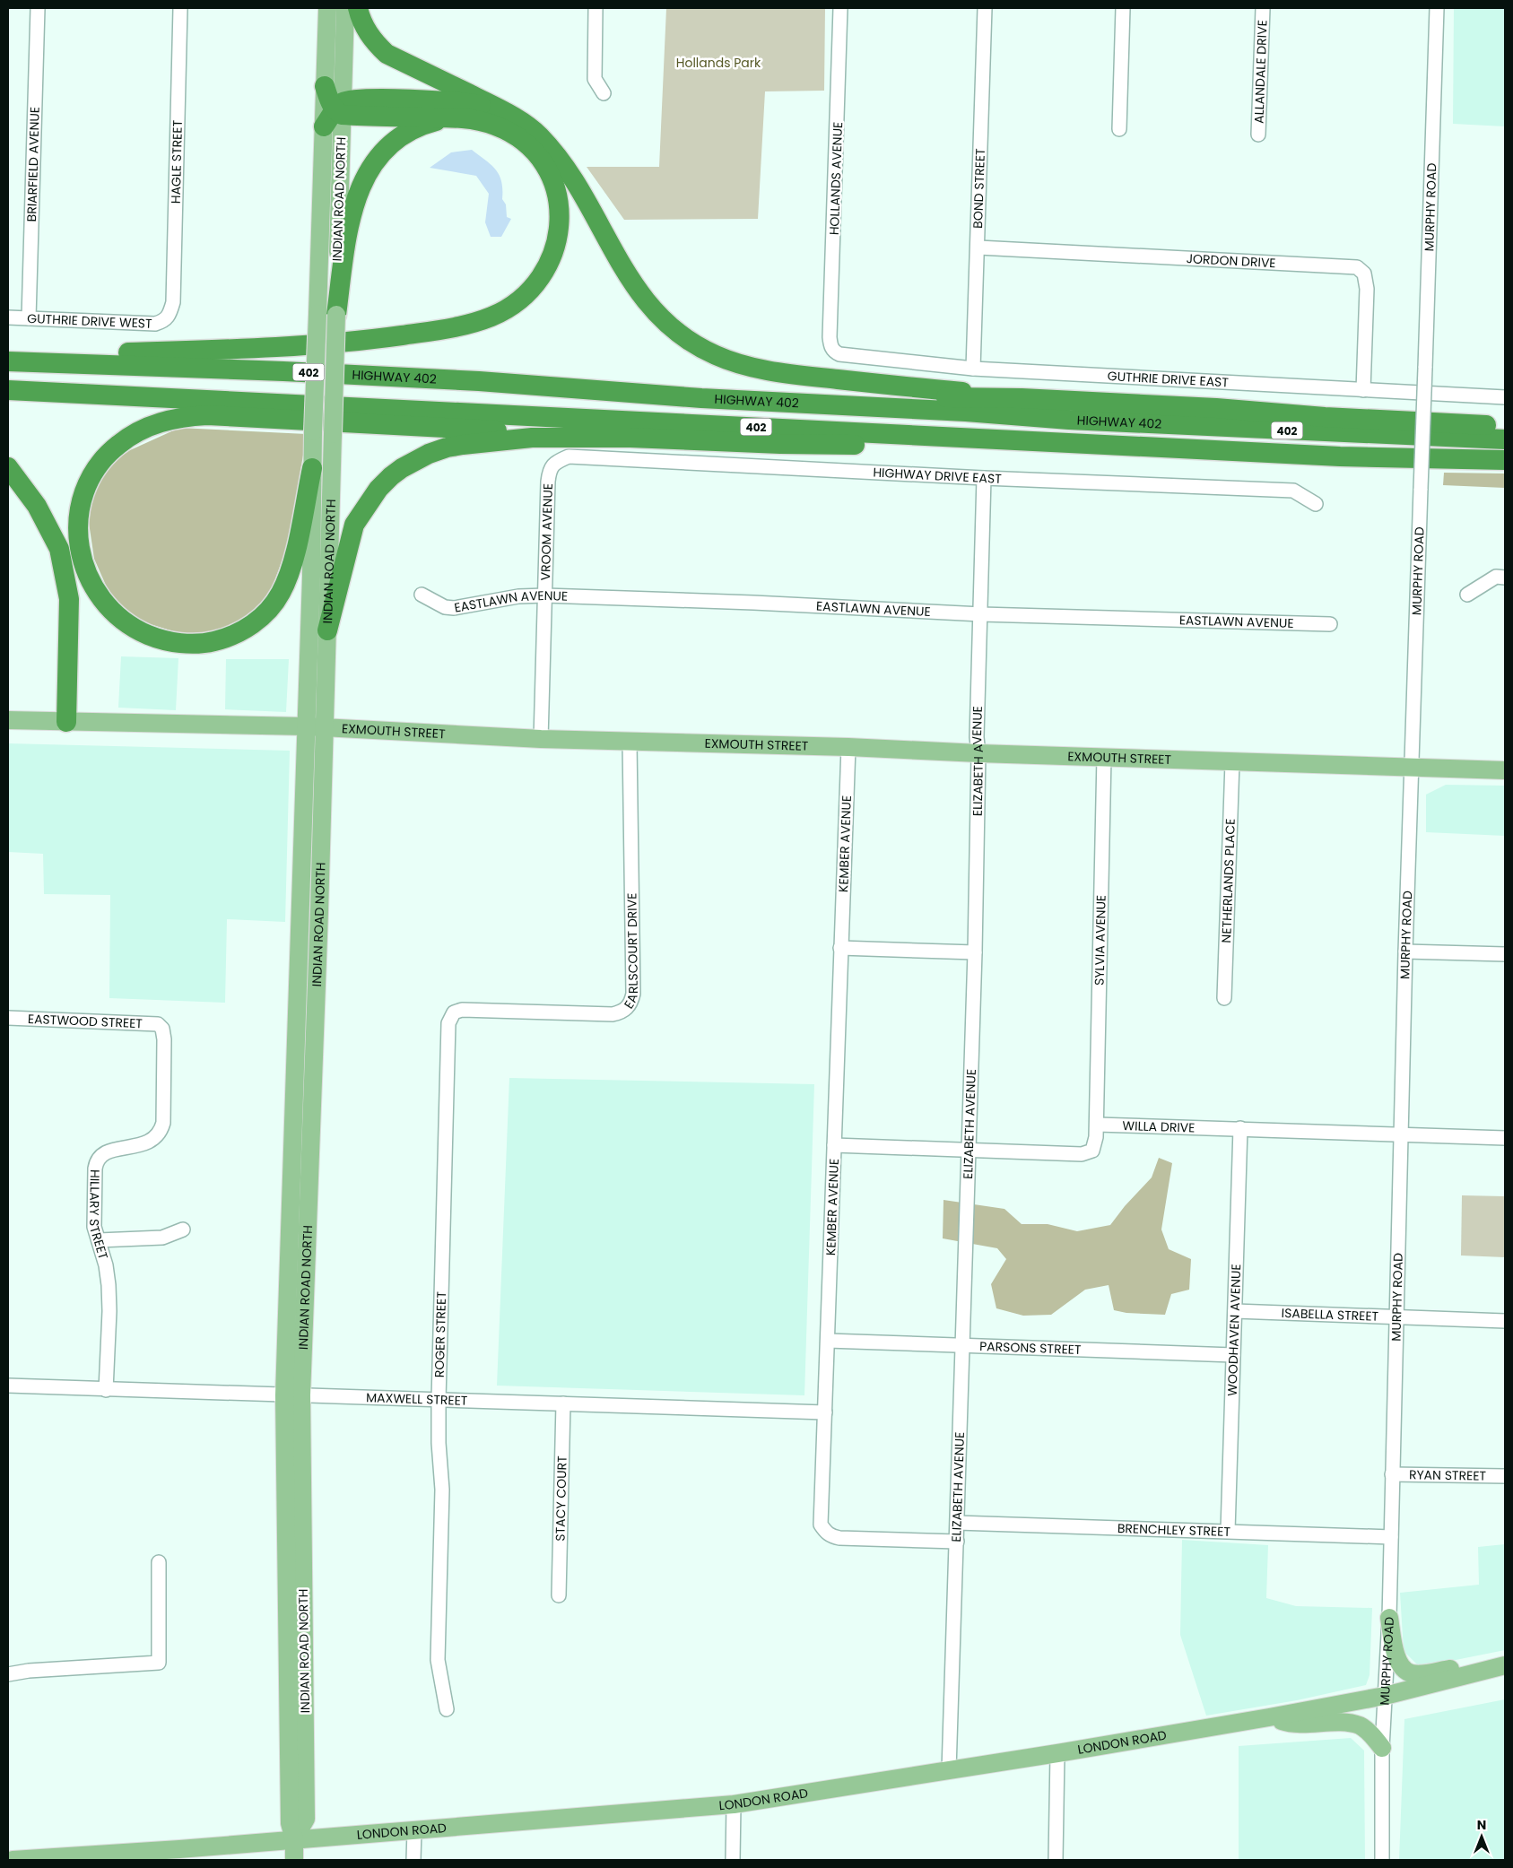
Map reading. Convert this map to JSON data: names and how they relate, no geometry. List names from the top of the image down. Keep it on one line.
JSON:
{"streets":{"highway":["402","HIGHWAY 402"],"main road":["INDIAN ROAD NORTH","EXMOUTH STREET","LONDON ROAD"],"street":["ALLANDALE DRIVE","HAGLE STREET","BRIARFIELD AVENUE","HOLLANDS AVENUE","BOND STREET","MURPHY ROAD","JORDON DRIVE","GUTHRIE DRIVE WEST","GUTHRIE DRIVE EAST","HIGHWAY DRIVE EAST","VROOM AVENUE","EASTLAWN AVENUE","ELIZABETH AVENUE","KEMBER AVENUE","NETHERLANDS PLACE","SYLVIA AVENUE","EARLSCOURT DRIVE","EASTWOOD STREET","WILLA DRIVE","HILLARY STREET","ISABELLA STREET","WOODHAVEN AVENUE","ROGER STREET","PARSONS STREET","MAXWELL STREET","RYAN STREET","STACY COURT","BRENCHLEY STREET"]},"crossings":[["HAGLE STREET","GUTHRIE DRIVE WEST"],["BRIARFIELD AVENUE","GUTHRIE DRIVE WEST"],["HOLLANDS AVENUE","GUTHRIE DRIVE EAST"],["BOND STREET","JORDON DRIVE"],["BOND STREET","GUTHRIE DRIVE EAST"],["INDIAN ROAD NORTH","EXMOUTH STREET"],["INDIAN ROAD NORTH","MAXWELL STREET"],["INDIAN ROAD NORTH","LONDON ROAD"],["MURPHY ROAD","EXMOUTH STREET"],["MURPHY ROAD","WILLA DRIVE"],["MURPHY ROAD","ISABELLA STREET"],["MURPHY ROAD","RYAN STREET"],["MURPHY ROAD","BRENCHLEY STREET"],["MURPHY ROAD","LONDON ROAD"],["JORDON DRIVE","GUTHRIE DRIVE EAST"],["HIGHWAY DRIVE EAST","VROOM AVENUE"],["HIGHWAY DRIVE EAST","ELIZABETH AVENUE"],["VROOM AVENUE","EASTLAWN AVENUE"],["VROOM AVENUE","EXMOUTH STREET"],["EASTLAWN AVENUE","ELIZABETH AVENUE"],["EXMOUTH STREET","ELIZABETH AVENUE"],["EXMOUTH STREET","KEMBER AVENUE"],["EXMOUTH STREET","NETHERLANDS PLACE"],["EXMOUTH STREET","SYLVIA AVENUE"],["EXMOUTH STREET","EARLSCOURT DRIVE"],["ELIZABETH AVENUE","KEMBER AVENUE"],["ELIZABETH AVENUE","PARSONS STREET"],["ELIZABETH AVENUE","BRENCHLEY STREET"],["ELIZABETH AVENUE","LONDON ROAD"],["KEMBER AVENUE","PARSONS STREET"],["KEMBER AVENUE","MAXWELL STREET"],["SYLVIA AVENUE","WILLA DRIVE"],["EARLSCOURT DRIVE","ROGER STREET"],["EASTWOOD STREET","HILLARY STREET"],["WILLA DRIVE","WOODHAVEN AVENUE"],["HILLARY STREET","MAXWELL STREET"],["ISABELLA STREET","WOODHAVEN AVENUE"],["WOODHAVEN AVENUE","PARSONS STREET"],["WOODHAVEN AVENUE","BRENCHLEY STREET"],["ROGER STREET","MAXWELL STREET"],["MAXWELL STREET","STACY COURT"]],"parks":["Hollands Park"],"north":"top"}
